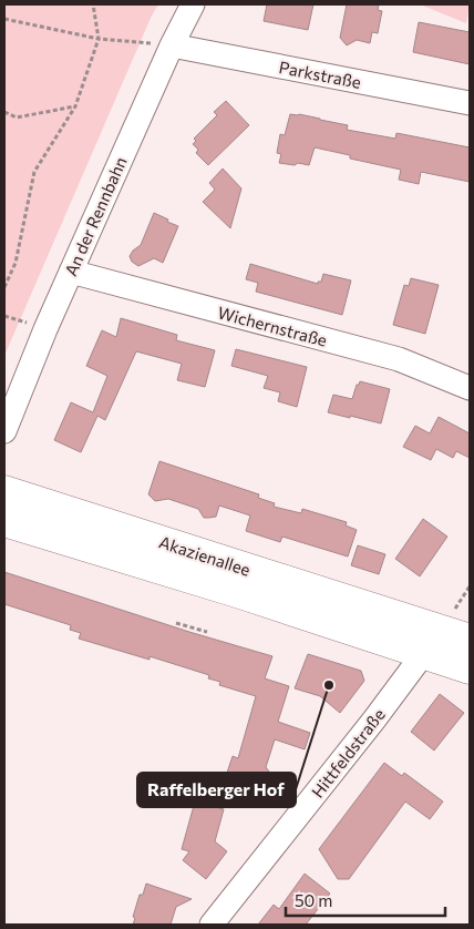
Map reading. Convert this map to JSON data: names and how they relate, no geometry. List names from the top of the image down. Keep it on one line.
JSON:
{"streets":{"main road":["Akazienallee"],"street":["Parkstraße","An der Rennbahn","Wichernstraße","Hittfeldstraße"]},"crossings":[["Parkstraße","An der Rennbahn"],["An der Rennbahn","Wichernstraße"],["Akazienallee","Hittfeldstraße"]],"places":["Raffelberger Hof"],"scale_bar":"50 m"}
